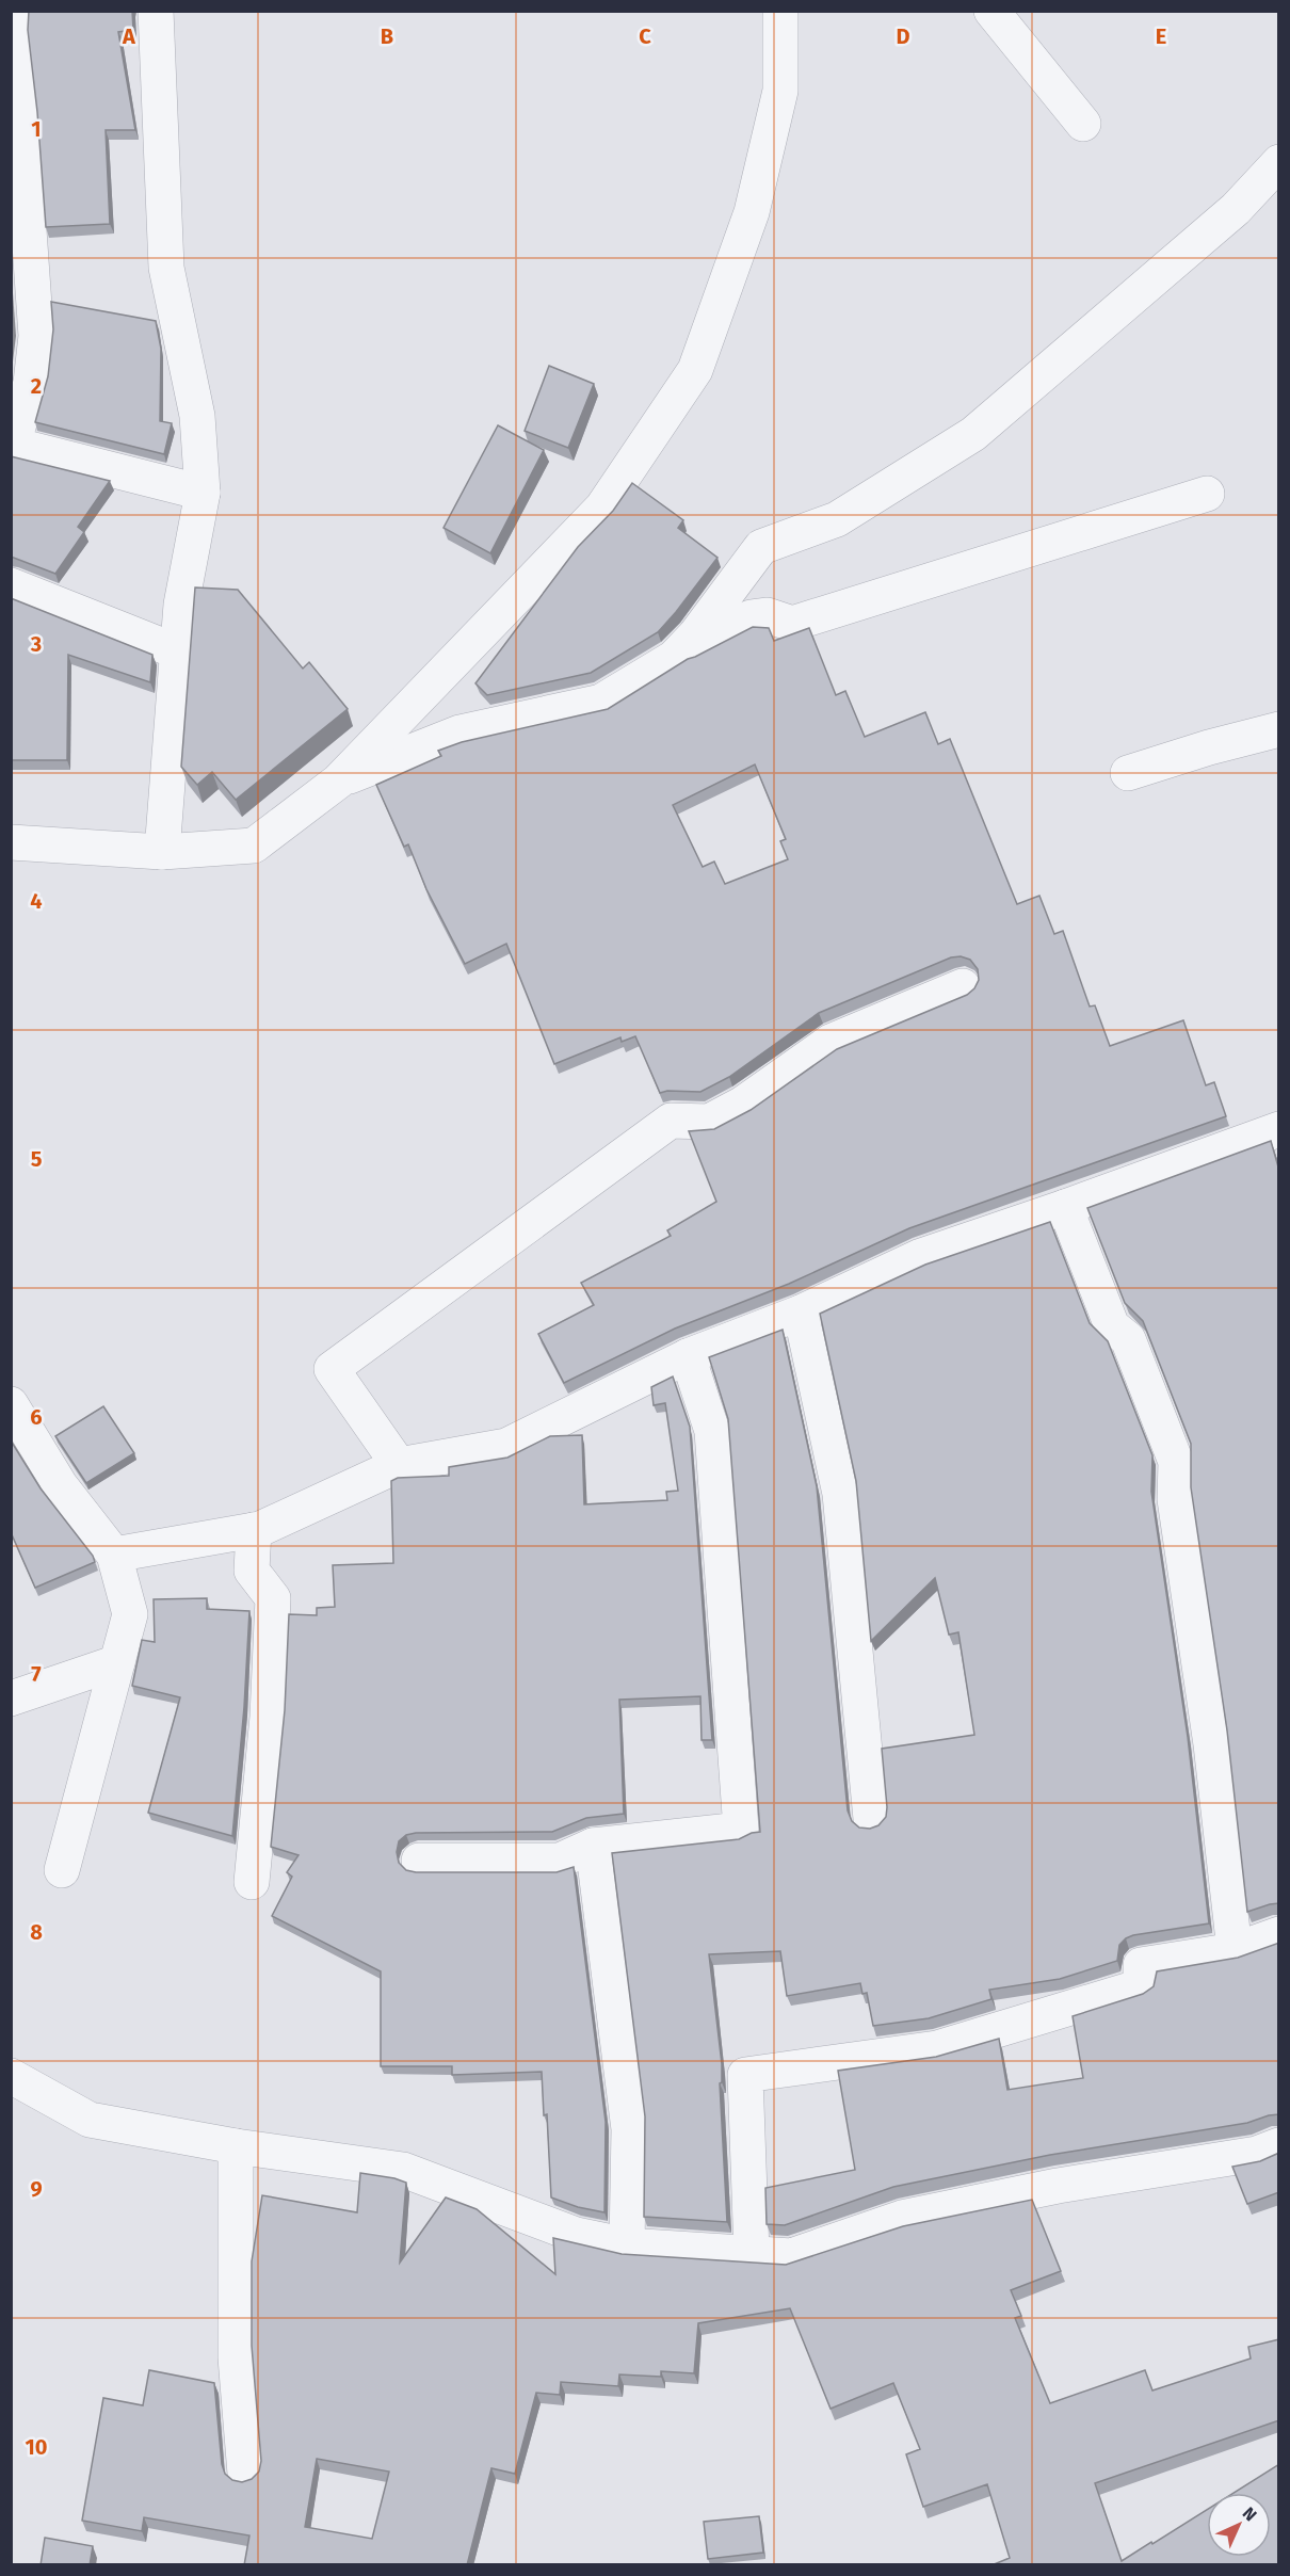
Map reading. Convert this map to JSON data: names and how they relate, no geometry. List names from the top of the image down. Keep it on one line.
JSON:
{"north":"top right","grid":{"columns":["A","B","C","D","E"],"rows":["1","2","3","4","5","6","7","8","9","10"]}}
